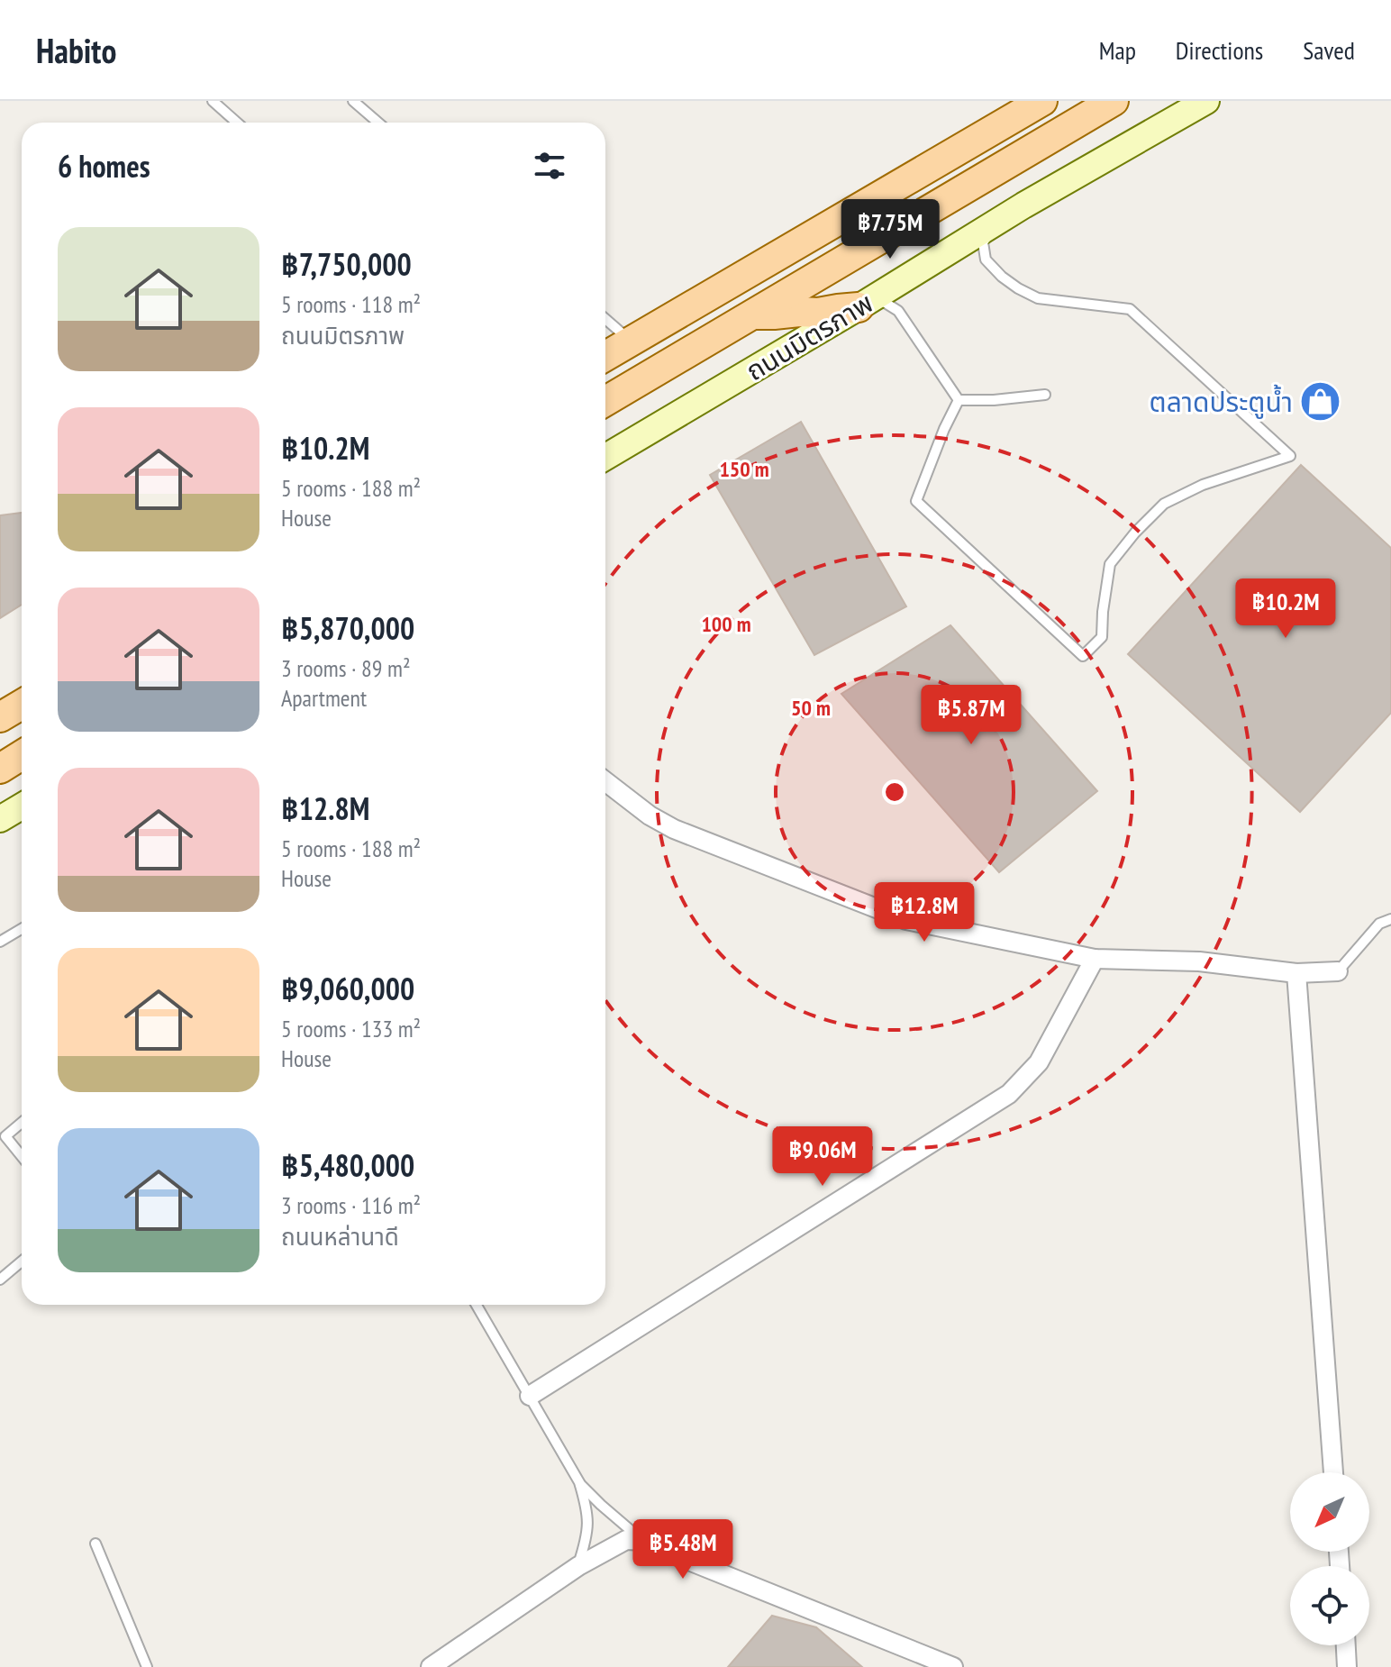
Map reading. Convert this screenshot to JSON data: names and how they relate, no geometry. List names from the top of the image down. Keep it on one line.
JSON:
{"streets":{"main road":["ถนนมิตรภาพ"]},"places":{"shop":["ตลาดประตูน้ำ"]},"north":"bottom left","page":{"header":"Habito","nav":["Map","Directions","Saved"],"heading":"6 homes","price":["฿7.75M","฿10.2M","฿5.87M","฿12.8M","฿9.06M","฿5.48M"],"list":[{"name":"฿7,750,000","note":"5 rooms · 118 m² · ถนนมิตรภาพ"},{"name":"฿10.2M","note":"5 rooms · 188 m² · House"},{"name":"฿5,870,000","note":"3 rooms · 89 m² · Apartment"},{"name":"฿12.8M","note":"5 rooms · 188 m² · House"},{"name":"฿9,060,000","note":"5 rooms · 133 m² · House"},{"name":"฿5,480,000","note":"3 rooms · 116 m² · ถนนหล่านาดี"}]},"rings":["150 m","100 m","50 m"]}
